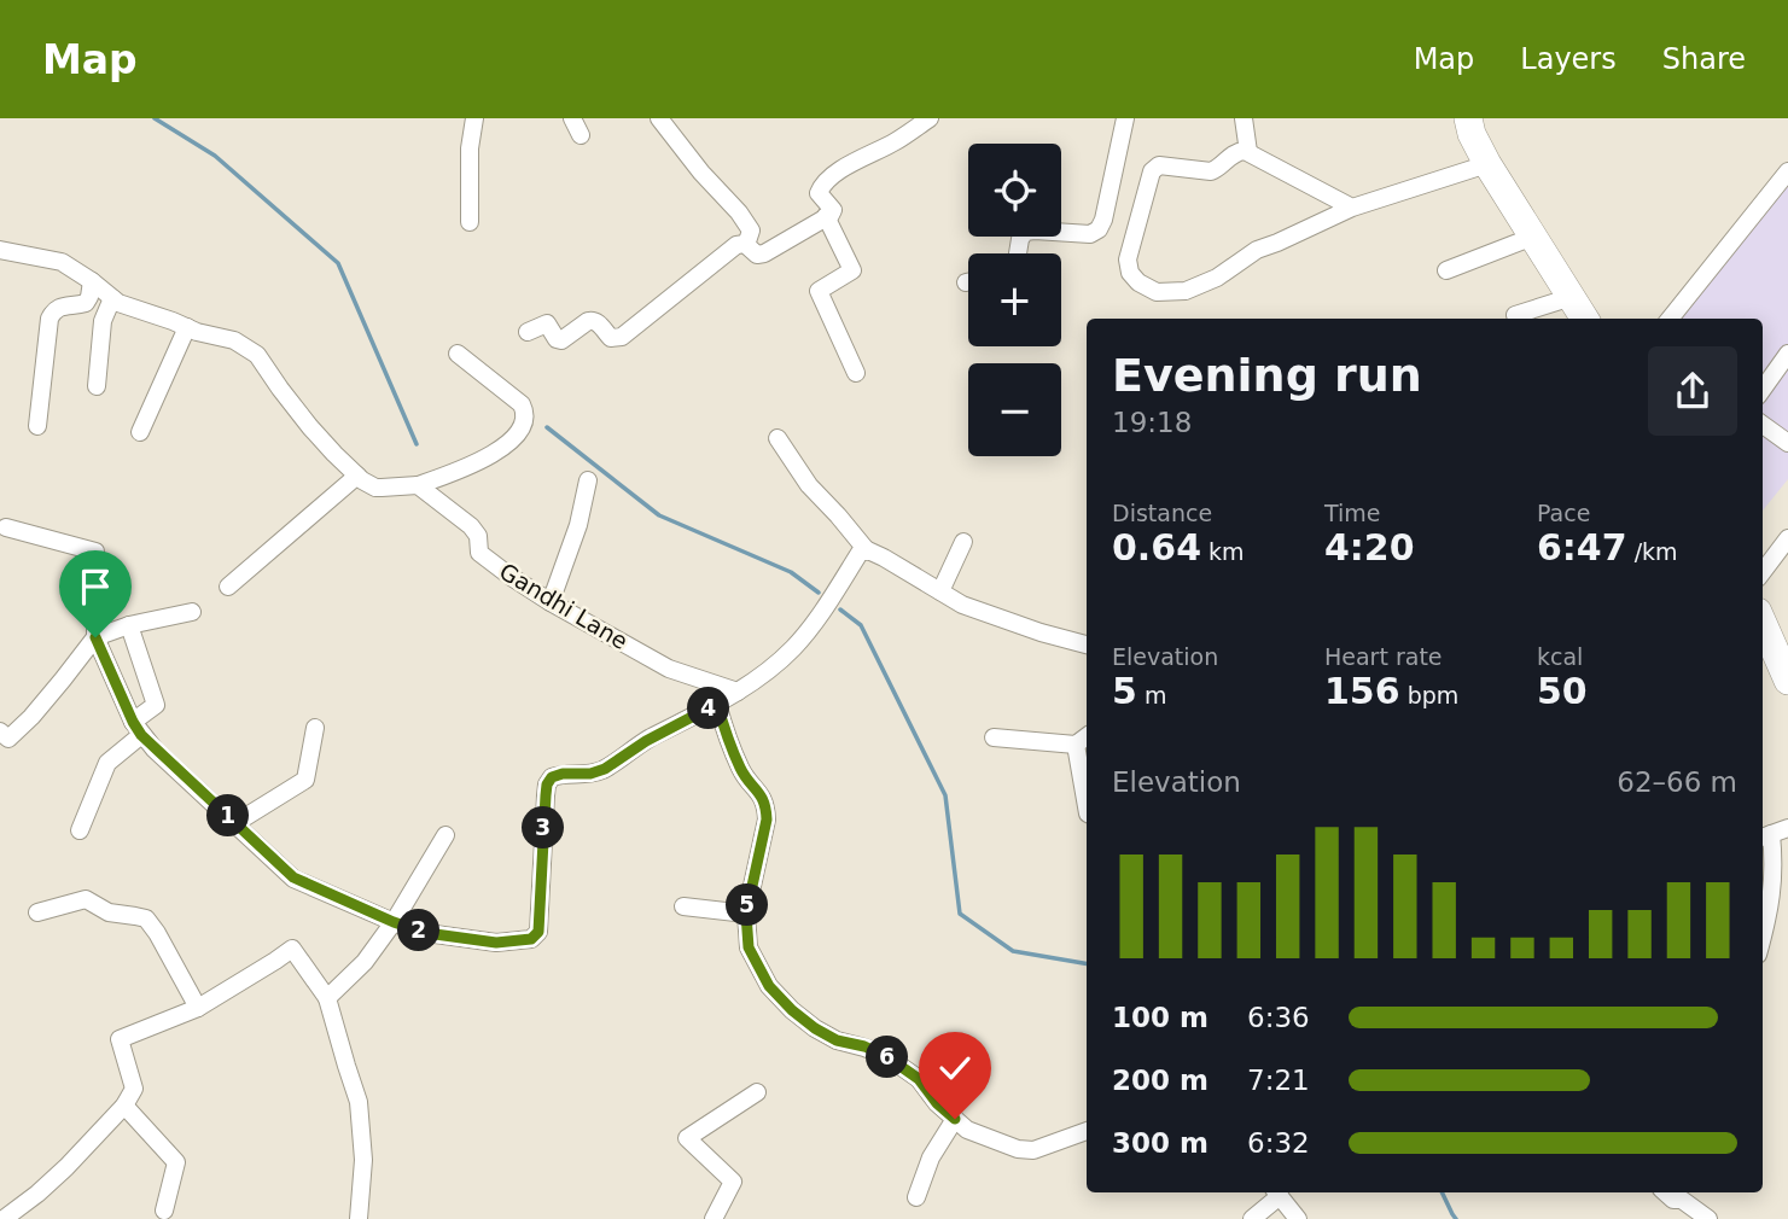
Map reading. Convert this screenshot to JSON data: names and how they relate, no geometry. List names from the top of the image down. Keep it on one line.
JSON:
{"streets":{"street":["Gandhi Lane"]},"page":{"header":"Map","nav":["Map","Layers","Share"],"map_buttons":["+","−"],"heading":["Evening run","19:18"],"stats":[["Distance","0.64 km"],["Time","4:20"],["Pace","6:47 /km"],["Elevation","5 m"],["Heart rate","156 bpm"],["kcal","50"]],"pins":["4","1","3","5","2","6"],"chart":["Elevation","62–66 m"],"list":[{"name":"100 m","note":"6:36"},{"name":"200 m","note":"7:21"},{"name":"300 m","note":"6:32"}]}}
